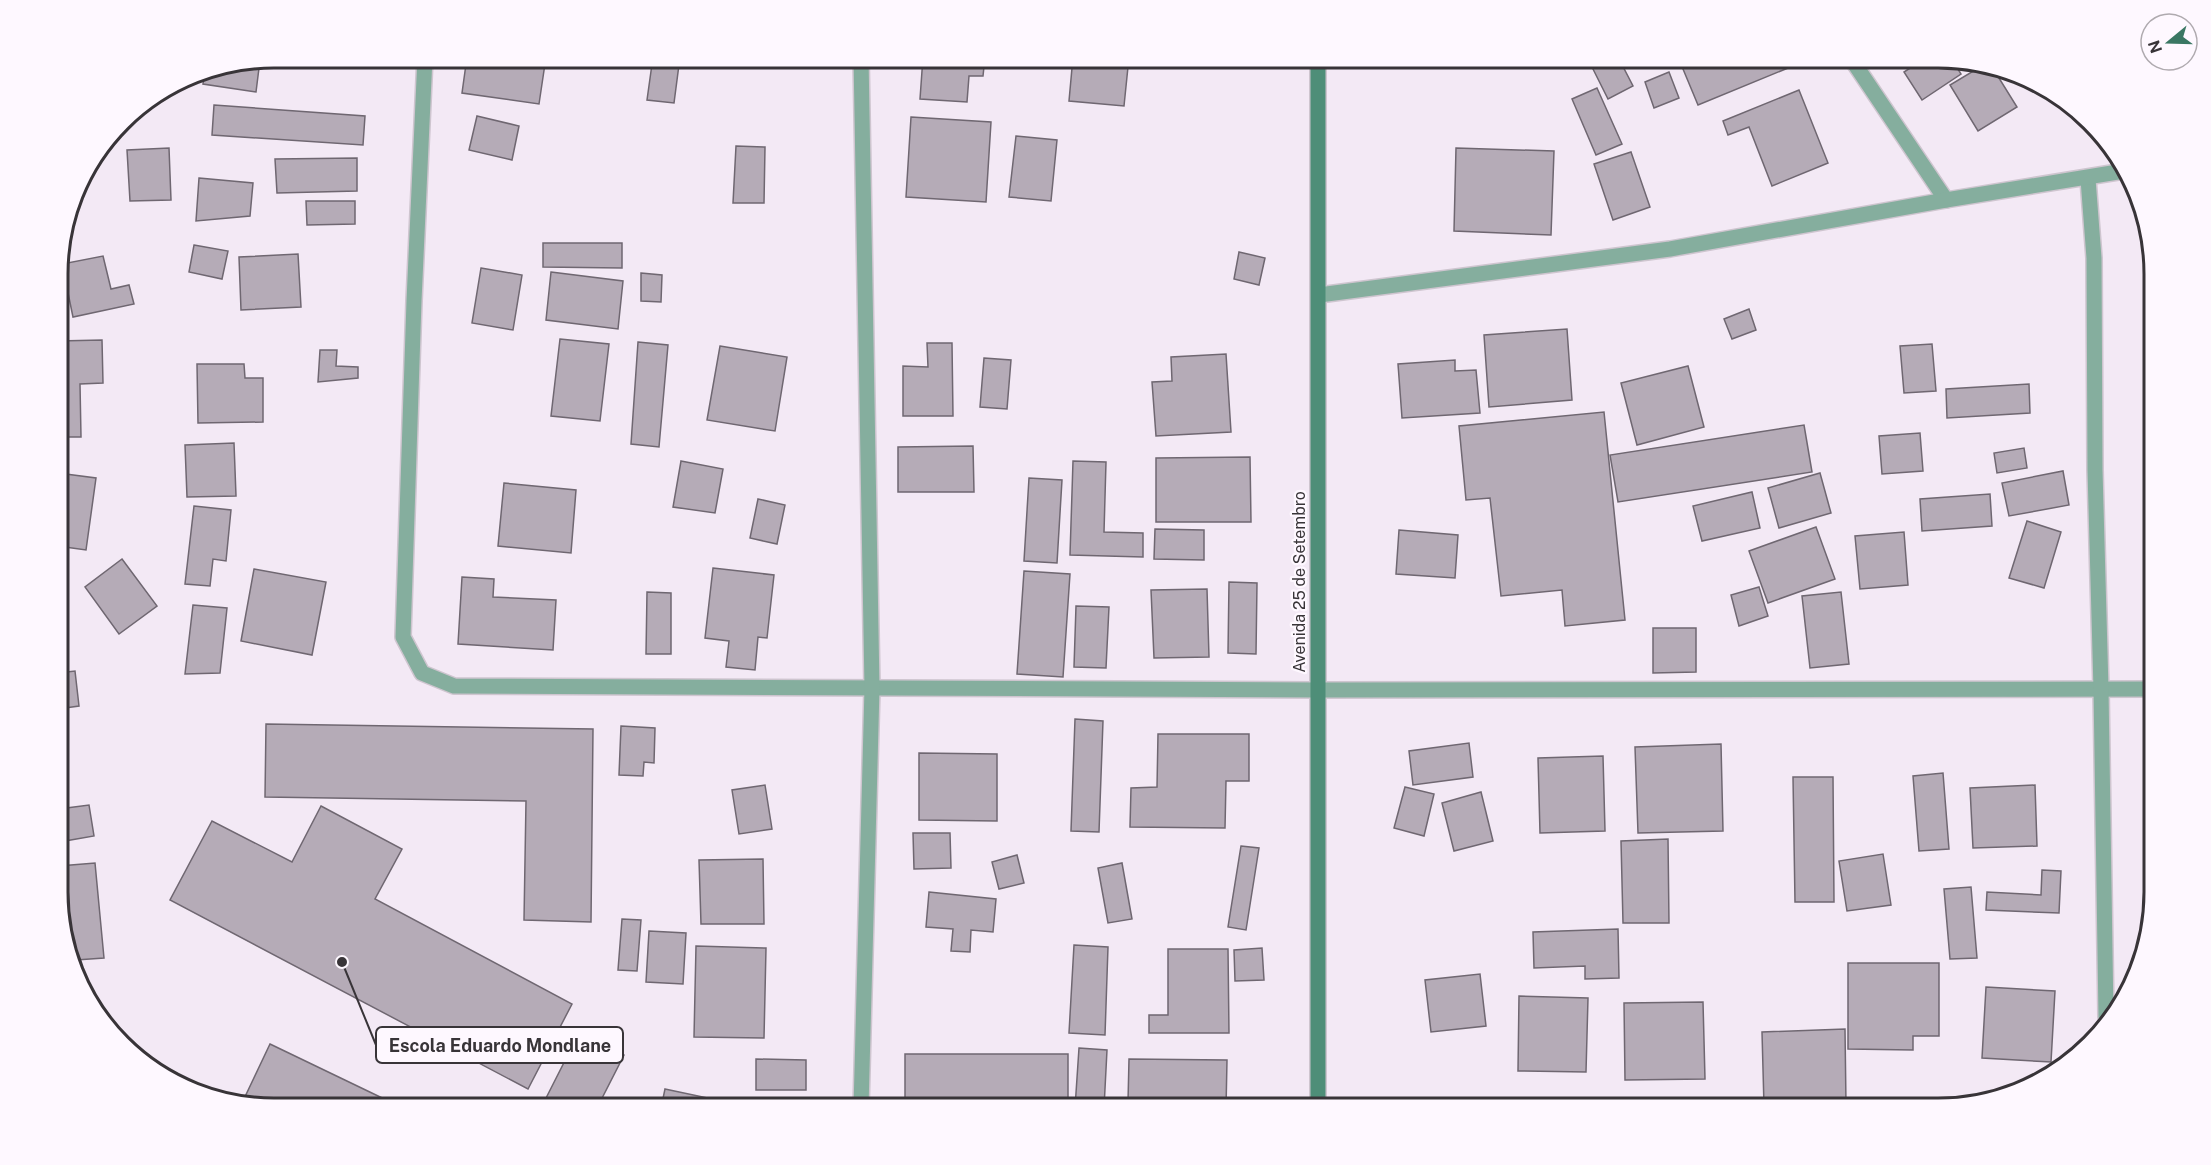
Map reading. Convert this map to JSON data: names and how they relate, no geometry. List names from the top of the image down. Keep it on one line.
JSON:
{"streets":{"street":["Avenida 25 de Setembro"]},"places":["Escola Eduardo Mondlane"],"north":"left"}
